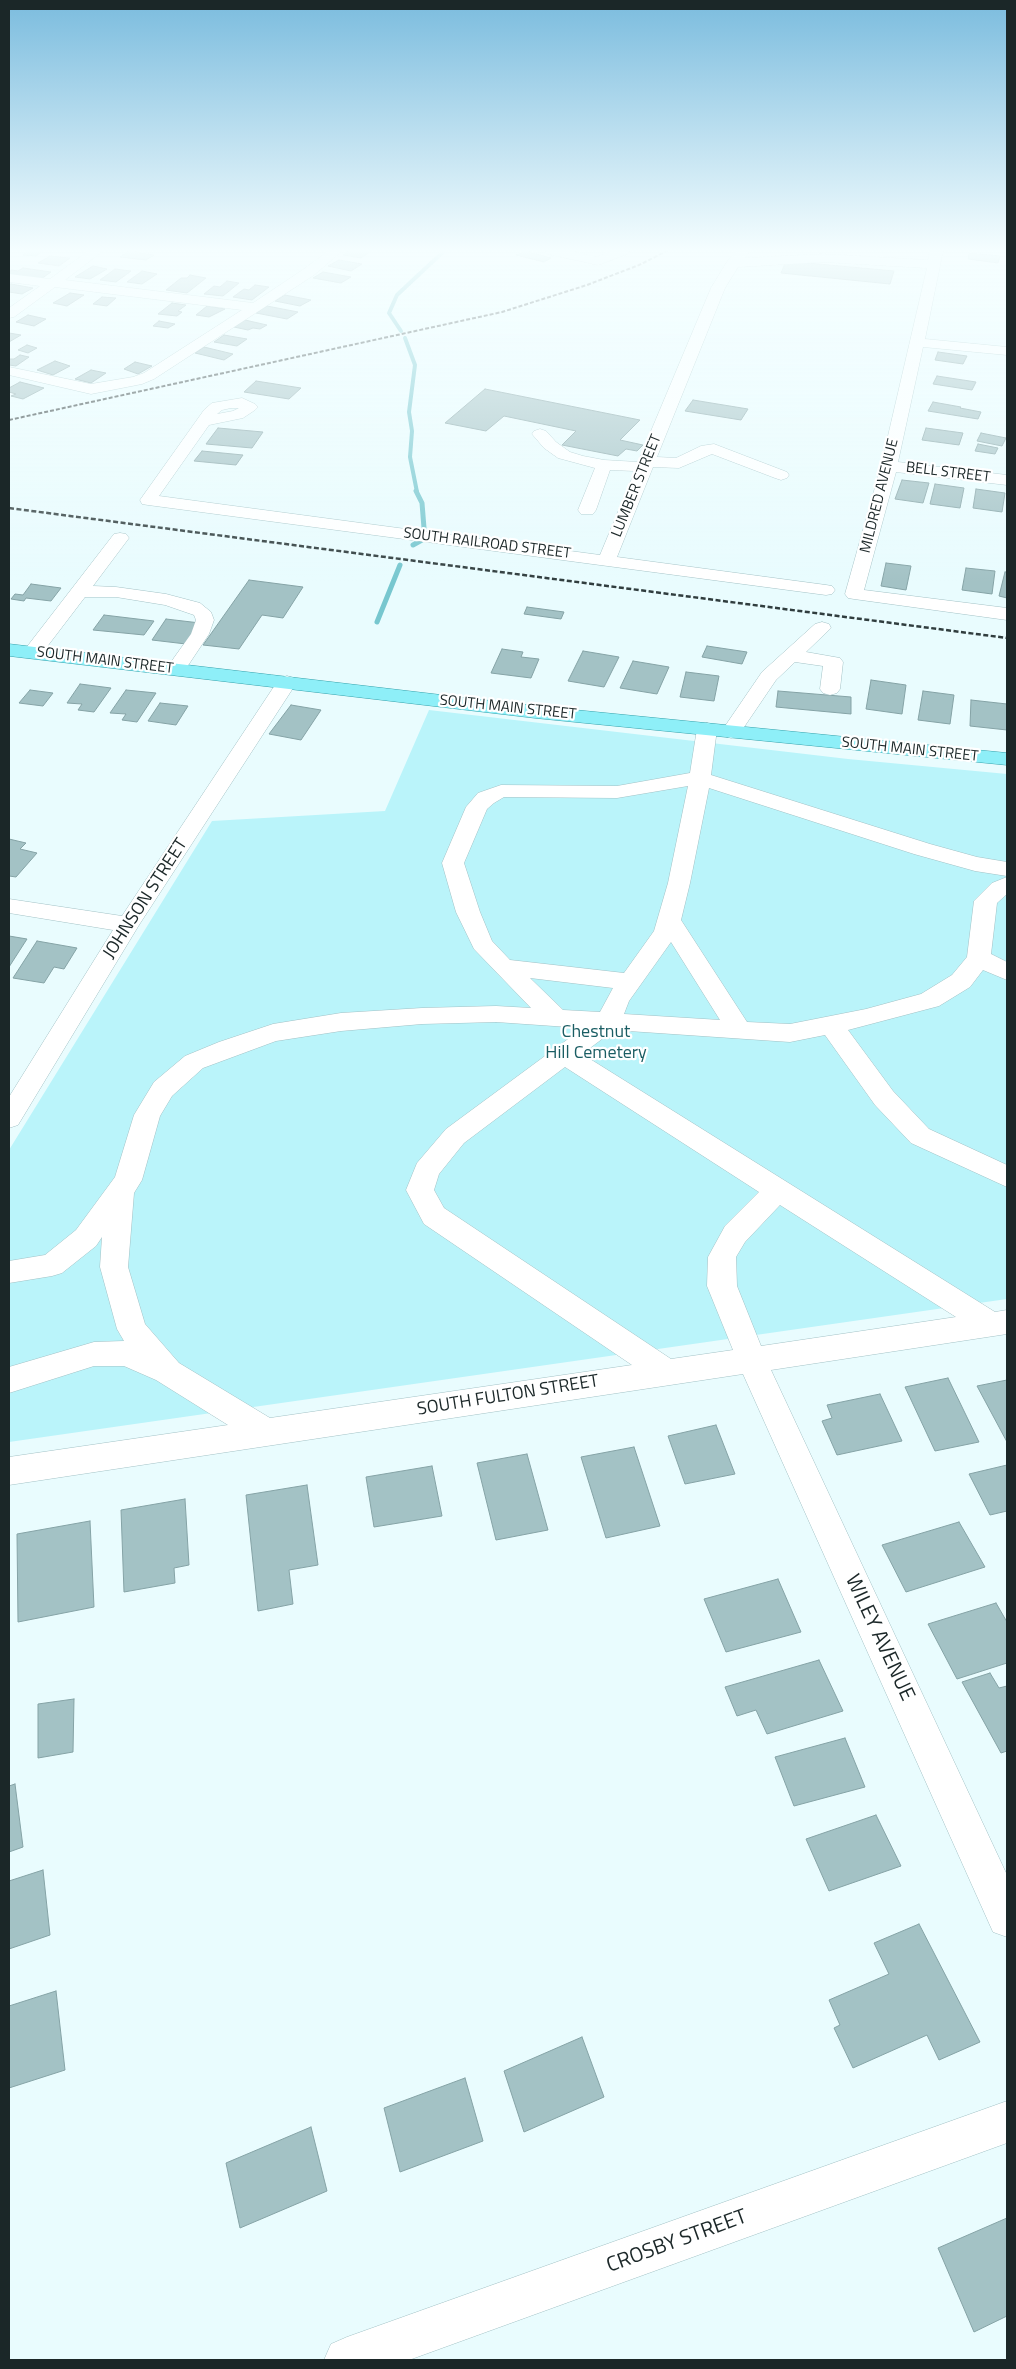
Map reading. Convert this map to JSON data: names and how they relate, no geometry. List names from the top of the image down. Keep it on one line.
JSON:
{"streets":{"main road":["SOUTH MAIN STREET"],"street":["BELL STREET","LUMBER STREET","MILDRED AVENUE","SOUTH RAILROAD STREET","JOHNSON STREET","SOUTH FULTON STREET","WILEY AVENUE","CROSBY STREET"]},"crossings":[["BELL STREET","MILDRED AVENUE"],["LUMBER STREET","SOUTH RAILROAD STREET"],["SOUTH MAIN STREET","JOHNSON STREET"],["SOUTH FULTON STREET","WILEY AVENUE"]],"parks":["Chestnut Hill Cemetery"]}
